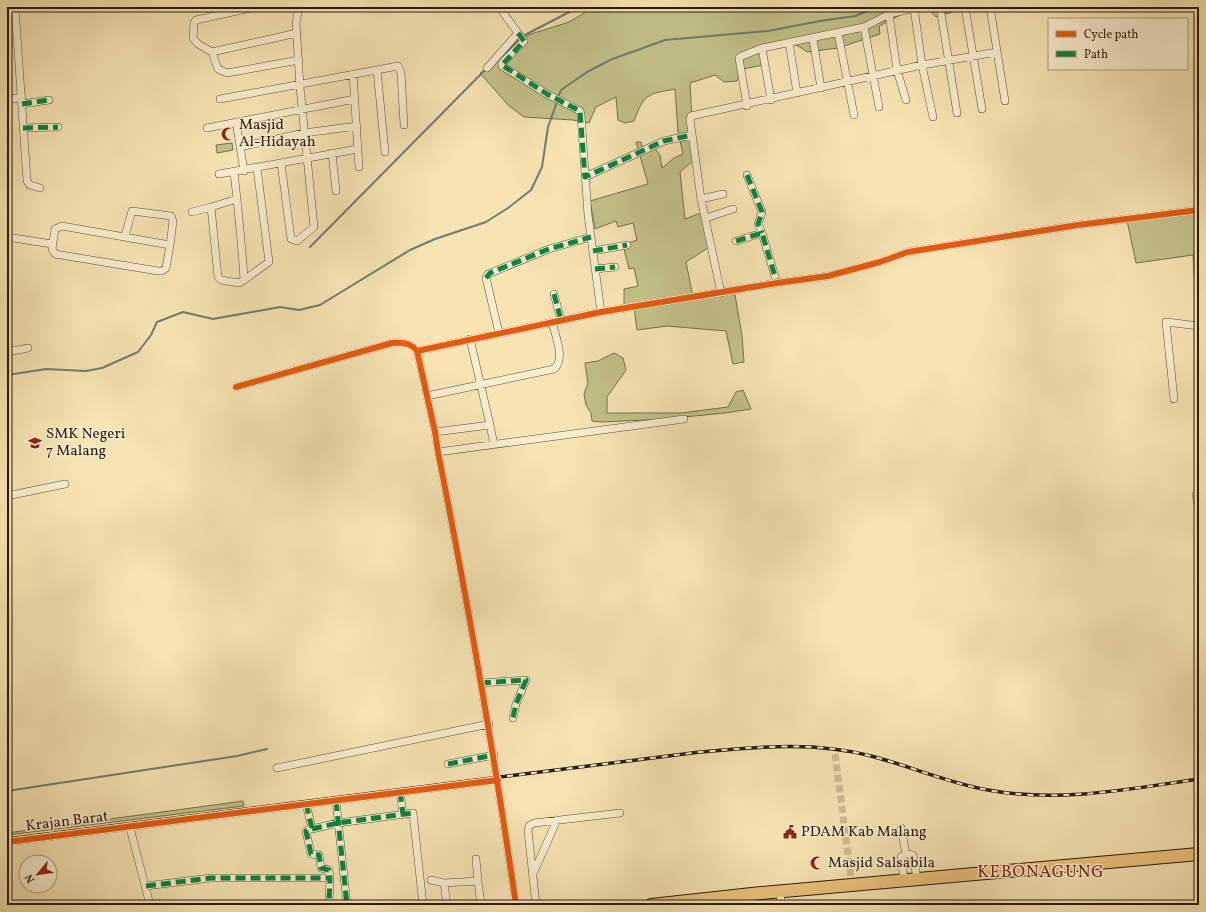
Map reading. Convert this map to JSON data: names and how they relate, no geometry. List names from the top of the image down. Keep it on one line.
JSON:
{"streets":{"street":["Krajan Barat"]},"districts":["KEBONAGUNG"],"places":{"mosque":["Masjid Al-Hidayah","Masjid Salsabila"],"school or university":["SMK Negeri 7 Malang"],"public building":["PDAM Kab Malang"]},"legend":["Cycle path","Path"],"north":"bottom left"}
